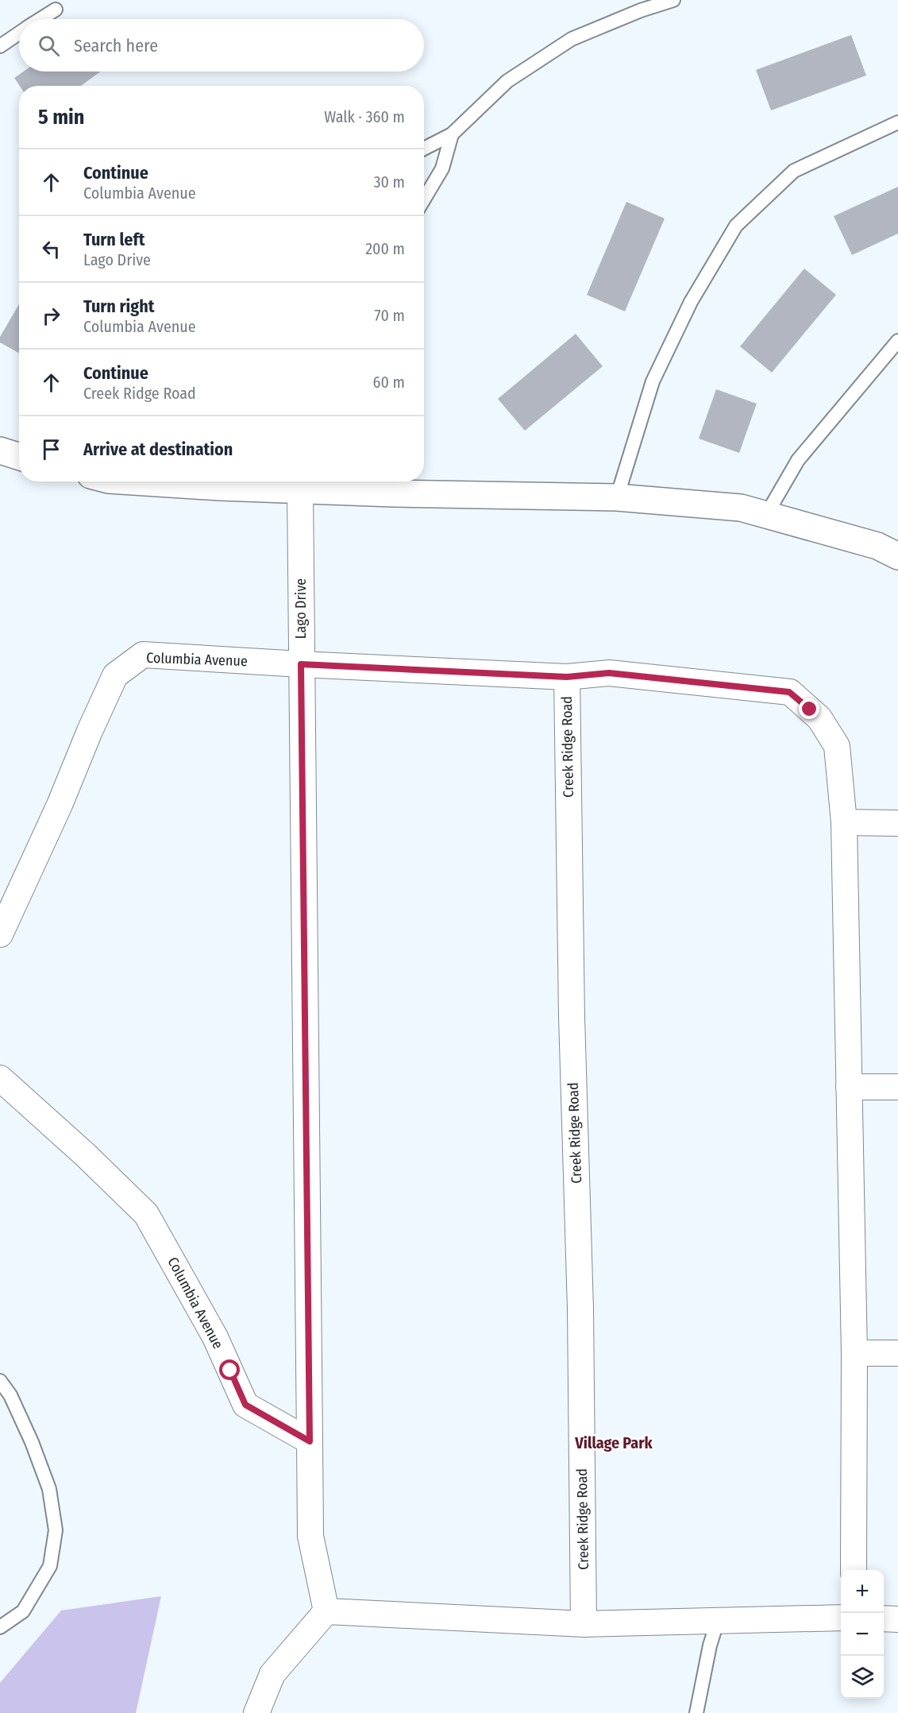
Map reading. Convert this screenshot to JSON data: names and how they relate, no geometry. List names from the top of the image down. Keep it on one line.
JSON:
{"streets":{"street":["Lago Drive","Columbia Avenue","Creek Ridge Road"]},"crossings":[["Lago Drive","Columbia Avenue"],["Columbia Avenue","Creek Ridge Road"]],"districts":["Village Park"],"page":{"search":"Search here","heading":["5 min","Walk · 360 m"],"list":[["Continue","Columbia Avenue","30 m"],["Turn left","Lago Drive","200 m"],["Turn right","Columbia Avenue","70 m"],["Continue","Creek Ridge Road","60 m"],"Arrive at destination"],"map_buttons":["+","−"]}}
